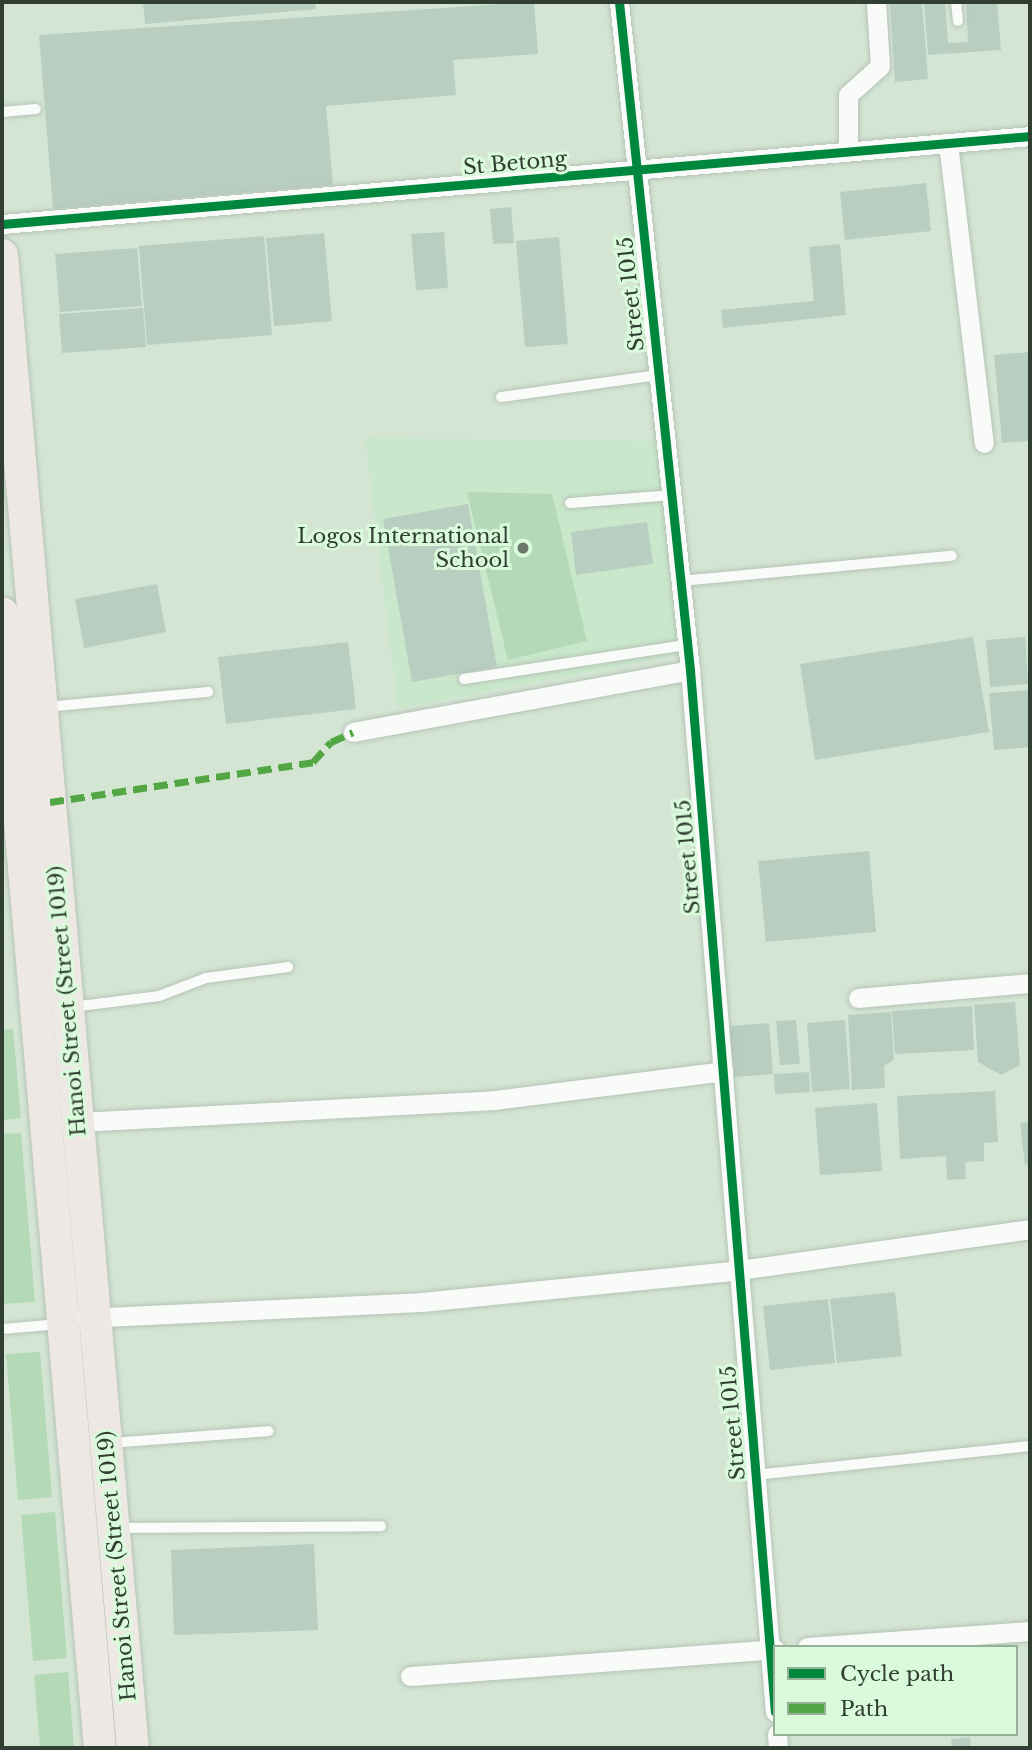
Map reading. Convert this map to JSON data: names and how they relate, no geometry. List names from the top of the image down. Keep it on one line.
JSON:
{"streets":{"main road":["Hanoi Street (Street 1019)"],"street":["St Betong","Street 1015"]},"crossings":[["St Betong","Street 1015"]],"places":["Logos International School"],"legend":["Cycle path","Path"]}
